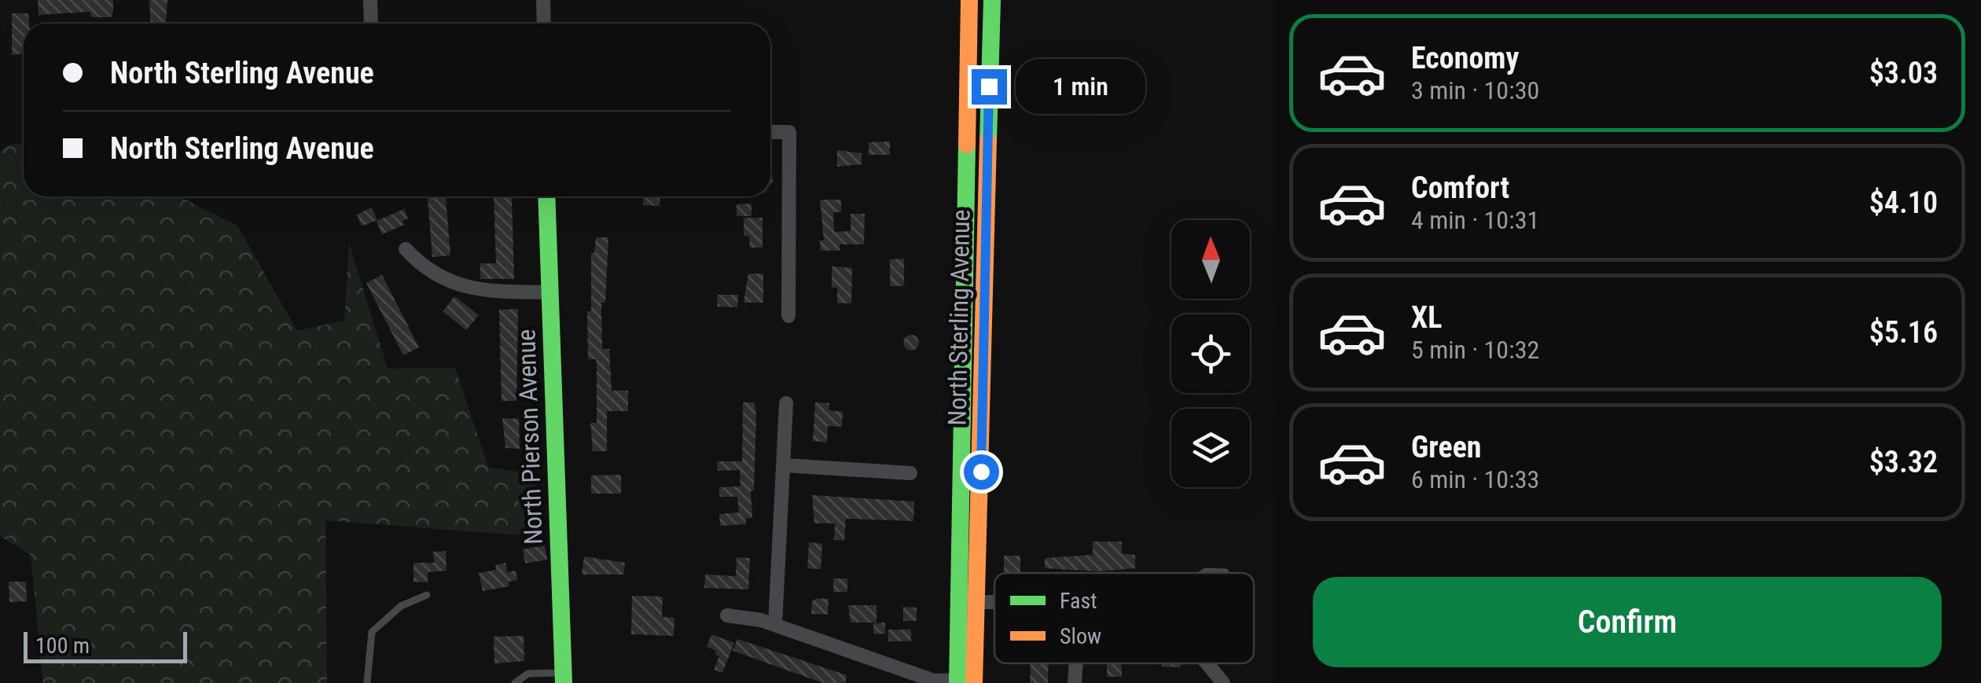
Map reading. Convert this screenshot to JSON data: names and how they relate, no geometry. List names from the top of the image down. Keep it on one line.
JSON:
{"streets":{"main road":["North Sterling Avenue","North Pierson Avenue"]},"legend":["Fast","Slow"],"scale_bar":"100 m","north":"top","page":{"list":[{"name":"Economy","note":"3 min · 10:30","value":"$3.03"},{"name":"Comfort","note":"4 min · 10:31","value":"$4.10"},{"name":"XL","note":"5 min · 10:32","value":"$5.16"},{"name":"Green","note":"6 min · 10:33","value":"$3.32"}],"banner":["North Sterling Avenue","North Sterling Avenue"],"bubble":"1 min","buttons":"Confirm","scale":"100 m"}}
